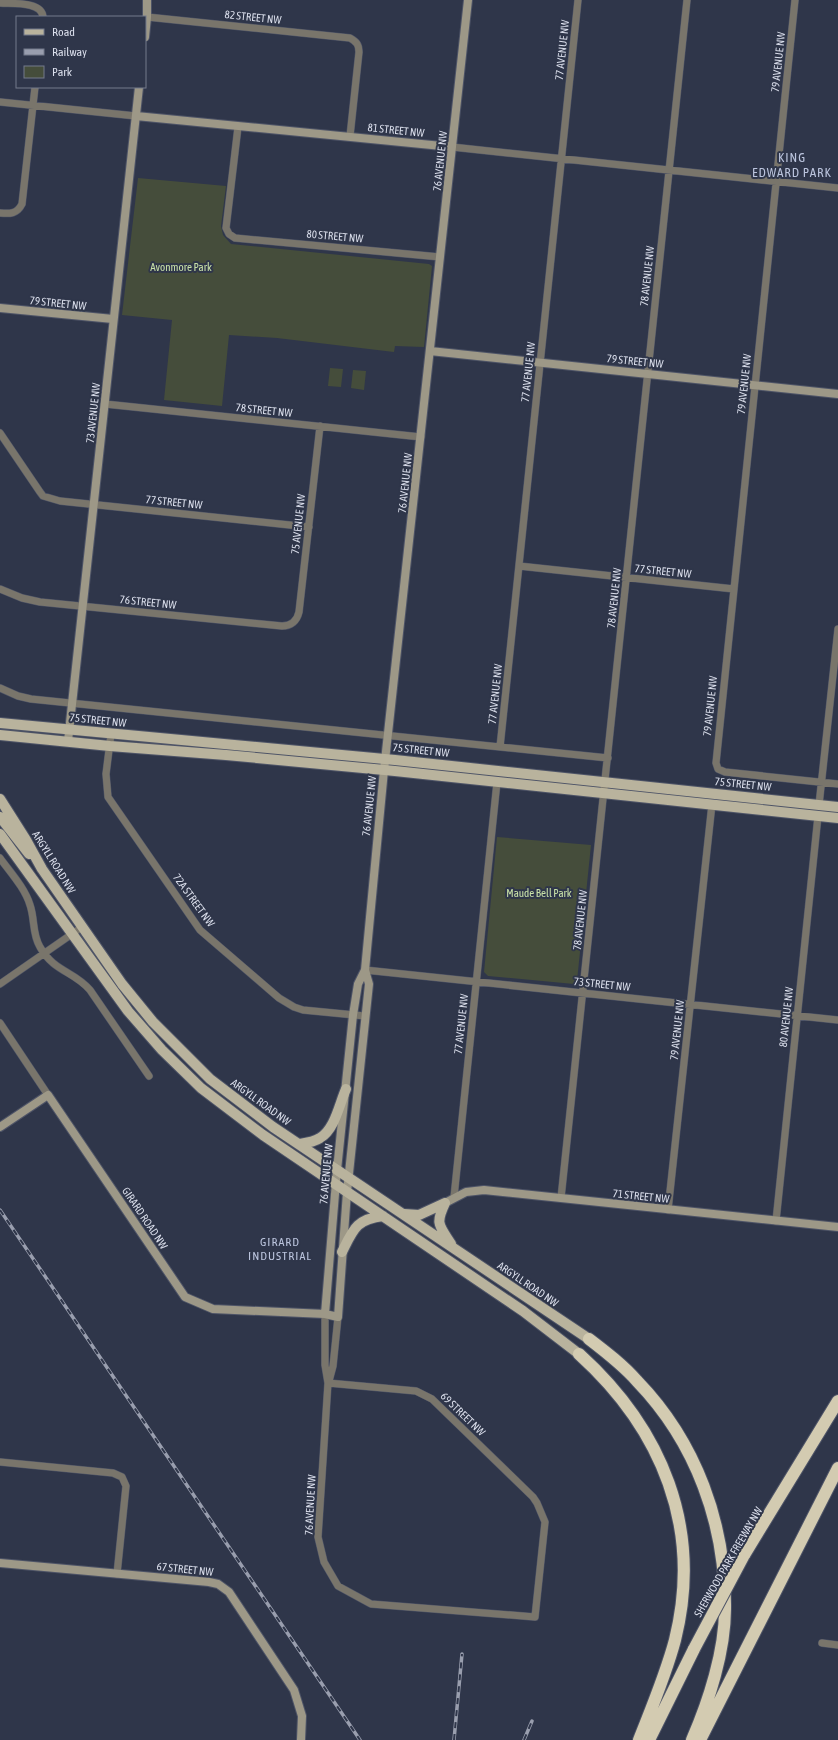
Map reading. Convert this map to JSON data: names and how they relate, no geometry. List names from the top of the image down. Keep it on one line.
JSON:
{"streets":{"highway":["SHERWOOD PARK FREEWAY NW"],"main road":["75 STREET NW","ARGYLL ROAD NW"],"street":["82 STREET NW","77 AVENUE NW","79 AVENUE NW","81 STREET NW","76 AVENUE NW","80 STREET NW","78 AVENUE NW","79 STREET NW","78 STREET NW","73 AVENUE NW","77 STREET NW","75 AVENUE NW","76 STREET NW","72A STREET NW","73 STREET NW","80 AVENUE NW","71 STREET NW","GIRARD ROAD NW","69 STREET NW","67 STREET NW"]},"crossings":[["82 STREET NW","81 STREET NW"],["77 AVENUE NW","81 STREET NW"],["77 AVENUE NW","79 STREET NW"],["77 AVENUE NW","77 STREET NW"],["77 AVENUE NW","75 STREET NW"],["77 AVENUE NW","73 STREET NW"],["77 AVENUE NW","71 STREET NW"],["79 AVENUE NW","81 STREET NW"],["79 AVENUE NW","79 STREET NW"],["79 AVENUE NW","77 STREET NW"],["79 AVENUE NW","75 STREET NW"],["79 AVENUE NW","73 STREET NW"],["79 AVENUE NW","71 STREET NW"],["81 STREET NW","76 AVENUE NW"],["81 STREET NW","80 STREET NW"],["81 STREET NW","78 AVENUE NW"],["81 STREET NW","73 AVENUE NW"],["76 AVENUE NW","80 STREET NW"],["76 AVENUE NW","79 STREET NW"],["76 AVENUE NW","78 STREET NW"],["76 AVENUE NW","75 STREET NW"],["76 AVENUE NW","ARGYLL ROAD NW"],["76 AVENUE NW","72A STREET NW"],["76 AVENUE NW","73 STREET NW"],["76 AVENUE NW","GIRARD ROAD NW"],["76 AVENUE NW","69 STREET NW"],["78 AVENUE NW","79 STREET NW"],["78 AVENUE NW","77 STREET NW"],["78 AVENUE NW","75 STREET NW"],["78 AVENUE NW","73 STREET NW"],["78 AVENUE NW","71 STREET NW"],["79 STREET NW","73 AVENUE NW"],["78 STREET NW","73 AVENUE NW"],["78 STREET NW","75 AVENUE NW"],["73 AVENUE NW","77 STREET NW"],["73 AVENUE NW","76 STREET NW"],["73 AVENUE NW","75 STREET NW"],["77 STREET NW","75 AVENUE NW"],["75 AVENUE NW","76 STREET NW"],["75 STREET NW","72A STREET NW"],["73 STREET NW","80 AVENUE NW"],["80 AVENUE NW","71 STREET NW"]],"districts":["KING EDWARD PARK","GIRARD INDUSTRIAL"],"parks":["Avonmore Park","Maude Bell Park"],"legend":["Road","Railway","Park"]}
